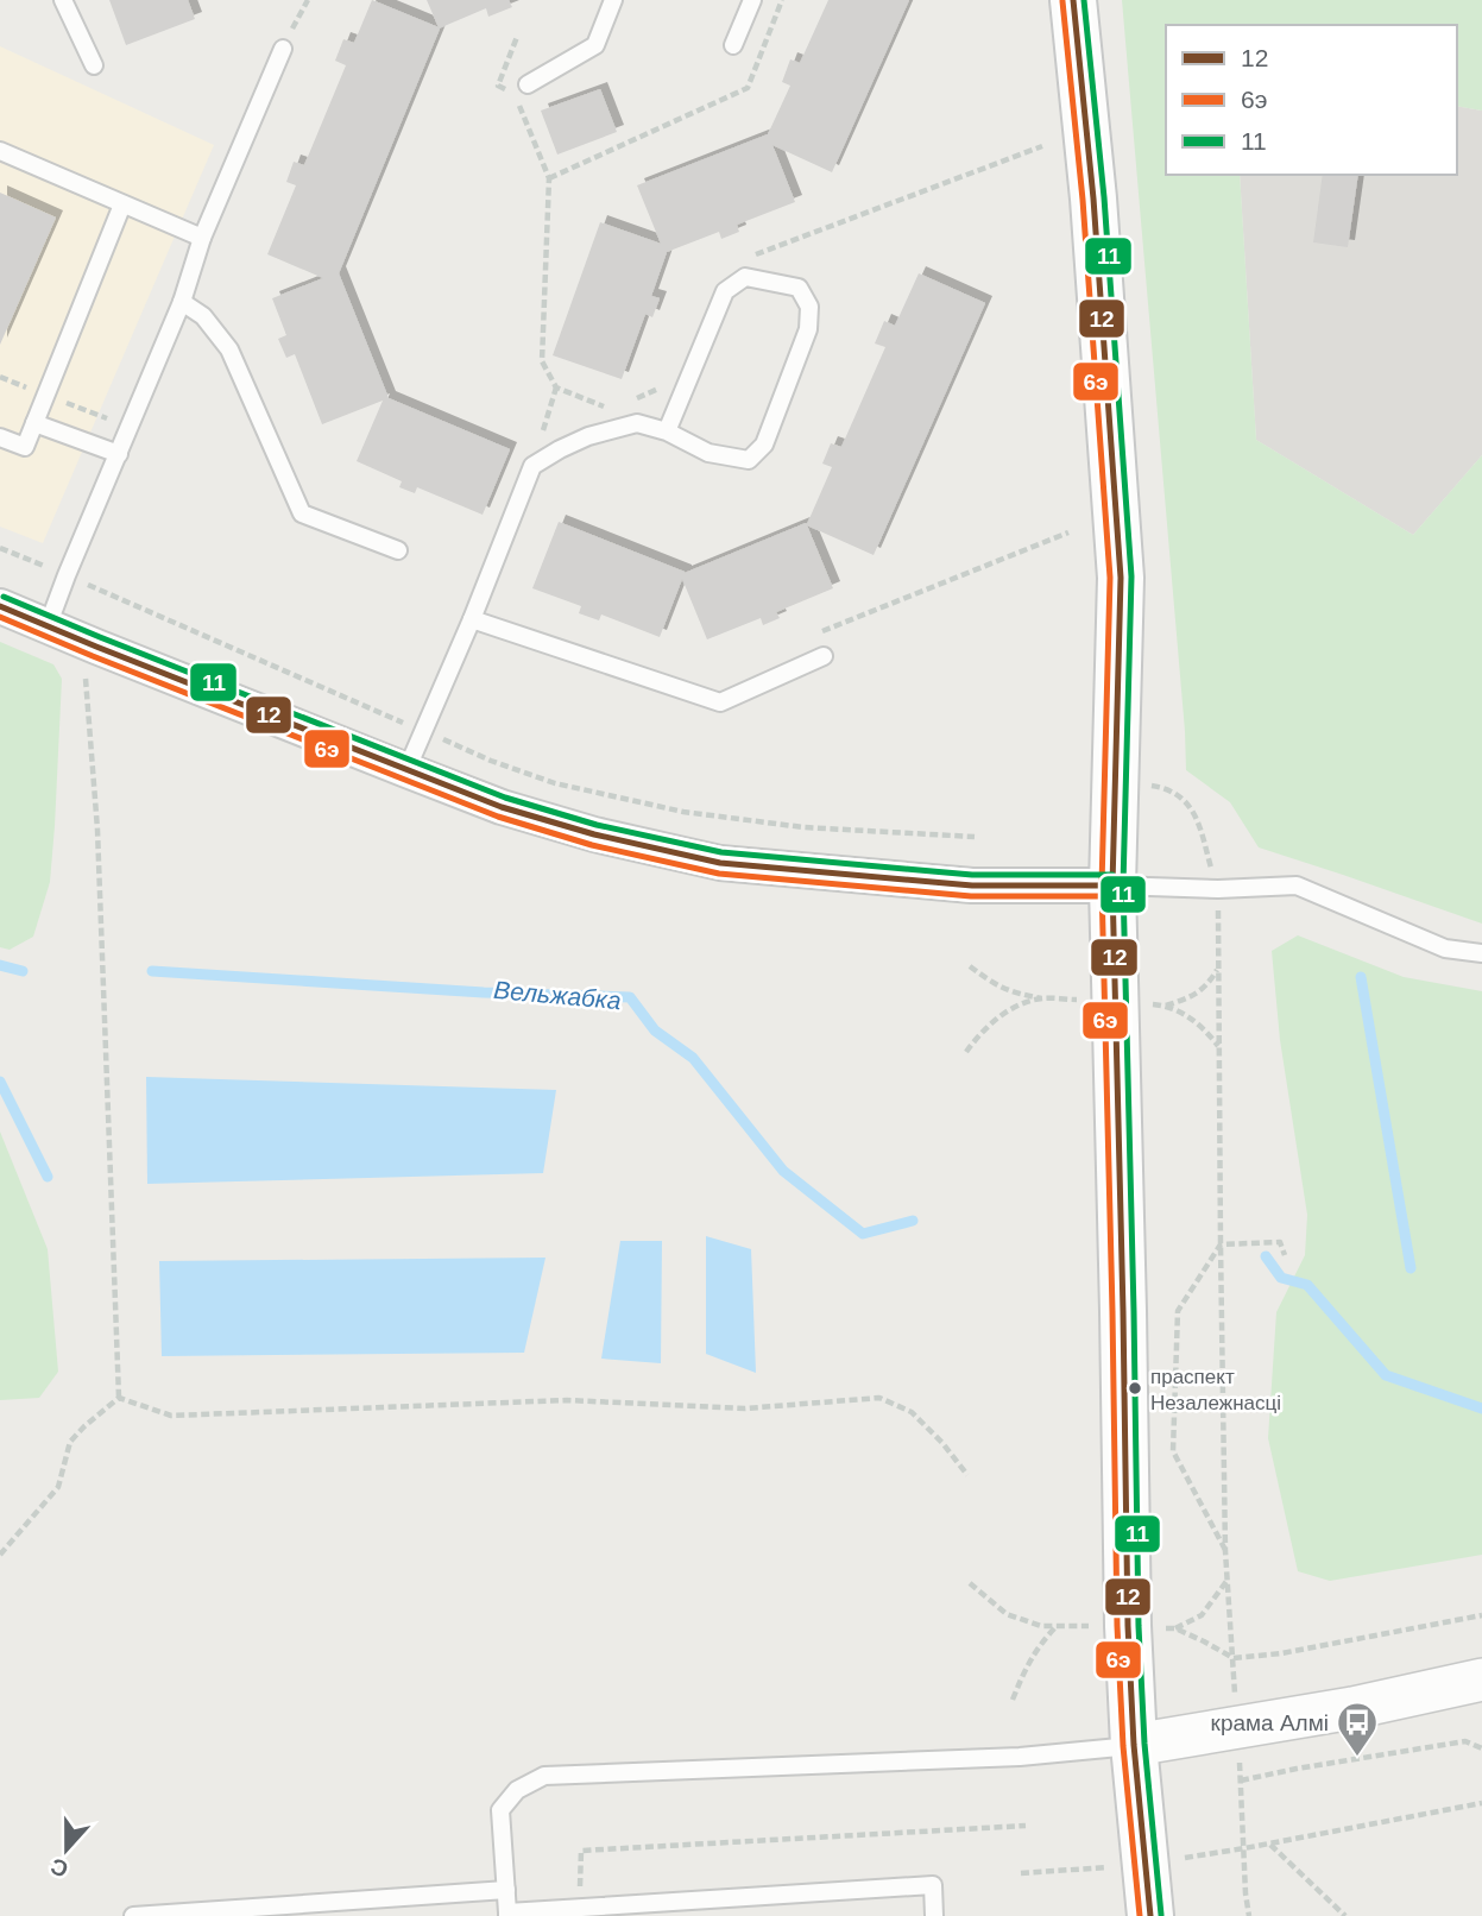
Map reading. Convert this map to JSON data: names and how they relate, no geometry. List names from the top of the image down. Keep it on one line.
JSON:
{"water":["Вельжабка"],"places":{"other":["праспект Незалежнасці"],"bus stop":["крама Алмі"]},"lines":["transit line 12","transit line 11","transit line 6э"],"legend":["12","6э","11"],"north":"bottom"}
